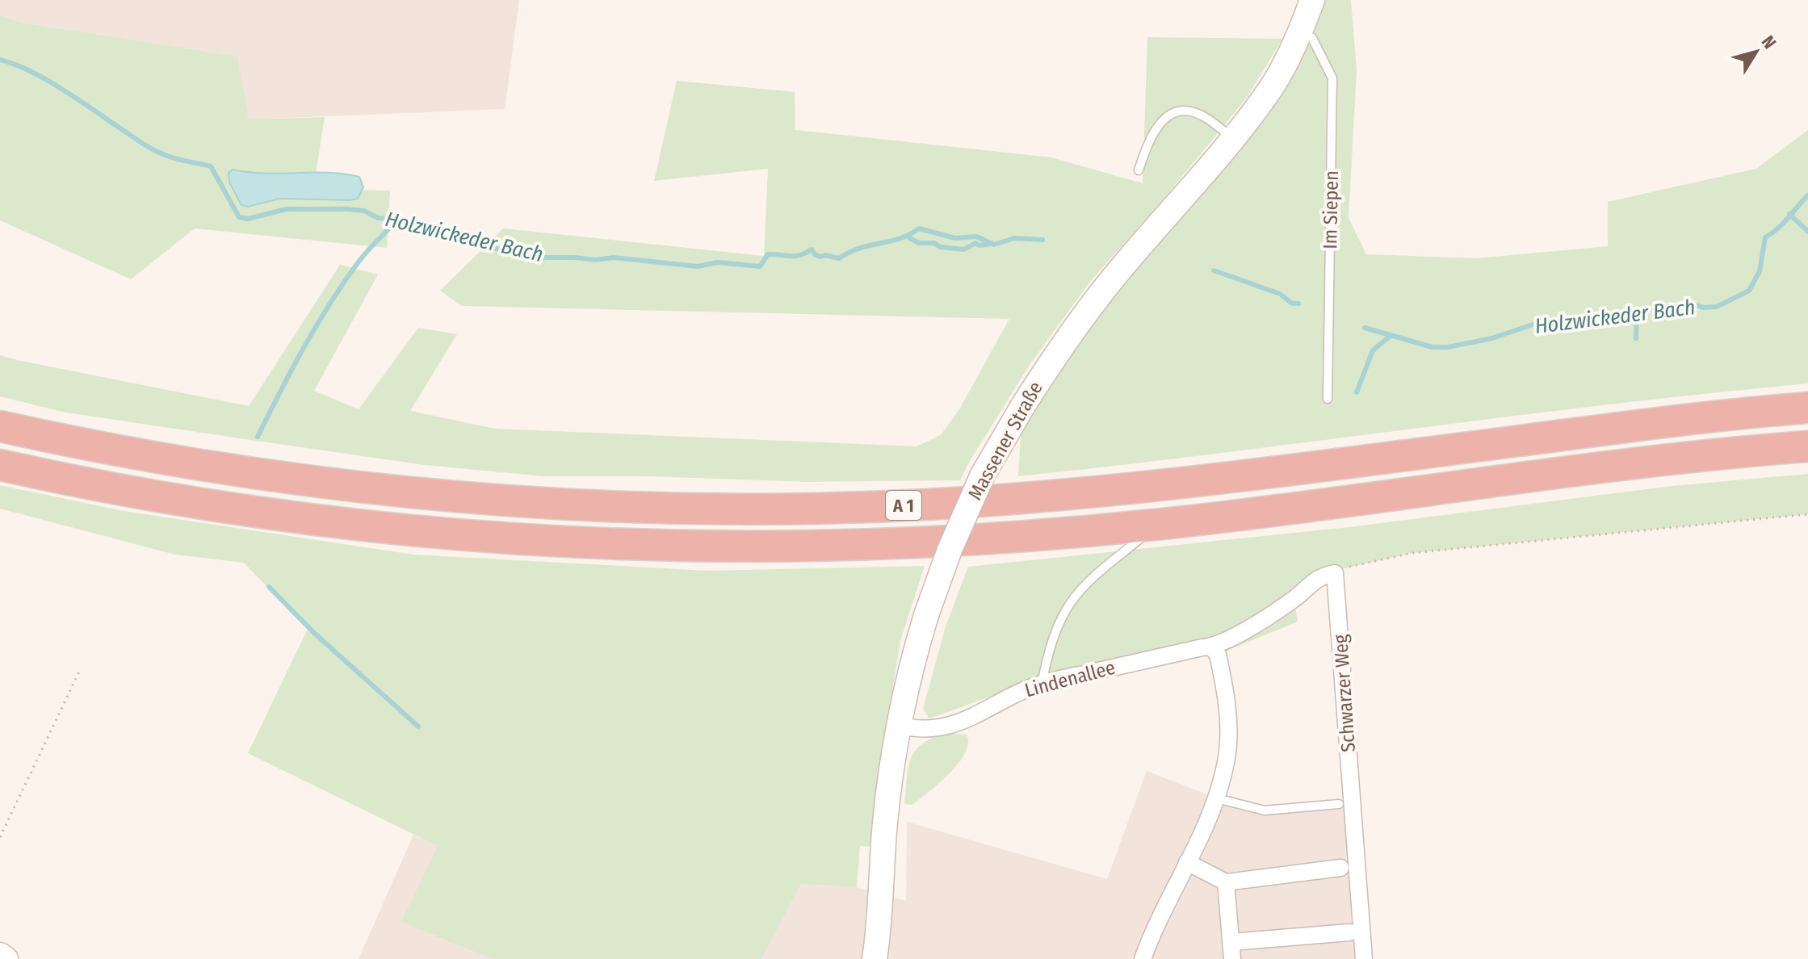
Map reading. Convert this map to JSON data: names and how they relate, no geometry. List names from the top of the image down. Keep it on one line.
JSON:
{"streets":{"highway":["A 1"],"main road":["Massener Straße"],"street":["Lindenallee","Schwarzer Weg"],"lane":["Im Siepen"]},"crossings":[["Im Siepen","Massener Straße"],["Massener Straße","Lindenallee"]],"water":["Holzwickeder Bach"],"north":"top right"}
